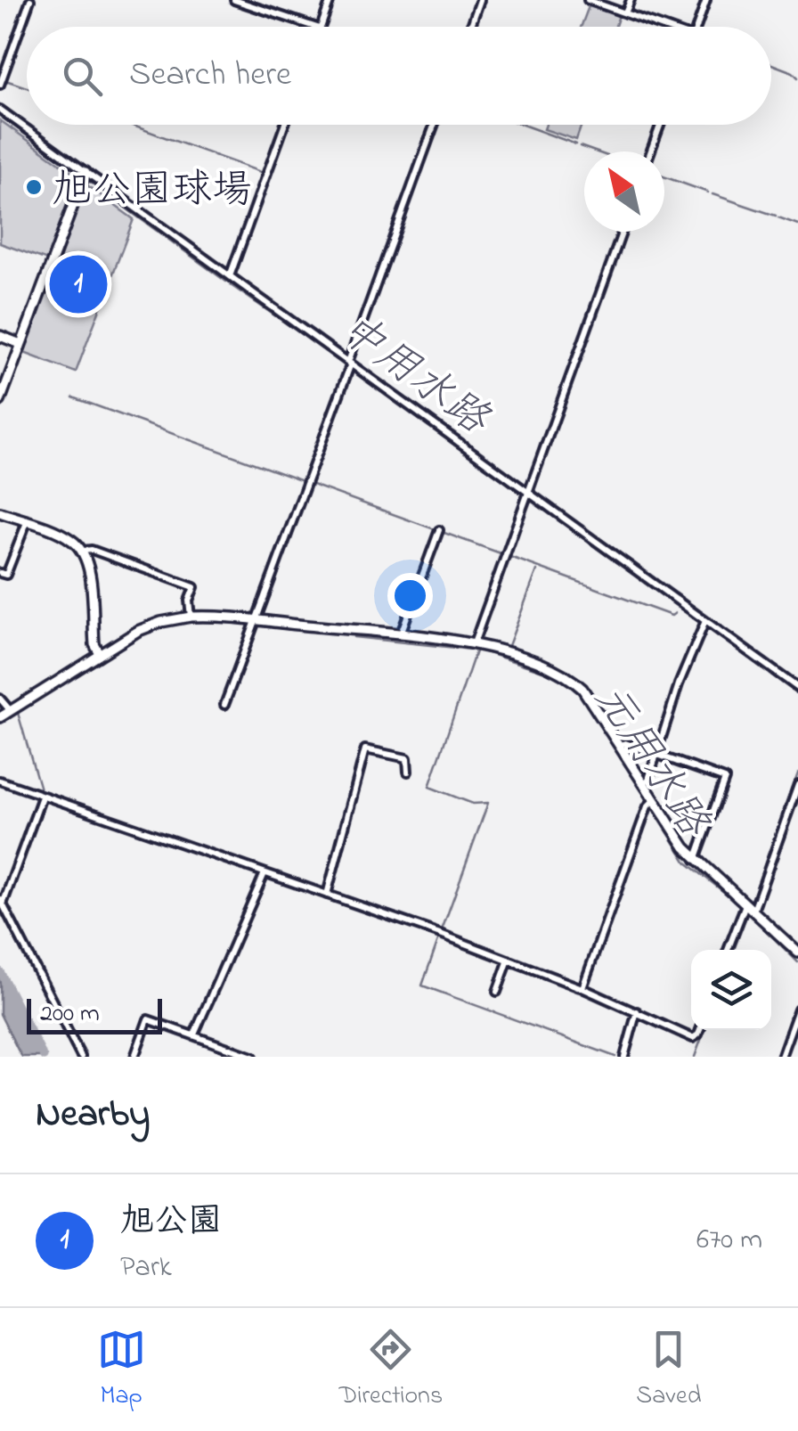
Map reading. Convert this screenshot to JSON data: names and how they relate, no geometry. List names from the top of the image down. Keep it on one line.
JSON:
{"water":["中用水路","元用水路"],"places":["旭公園球場"],"scale_bar":"200 m","north":"top left","page":{"search":"Search here","pins":"1","scale":"200 m","heading":"Nearby","list":[{"mark":"1","name":"旭公園","note":"Park","value":"670 m"}],"nav":["Map","Directions","Saved"]}}
